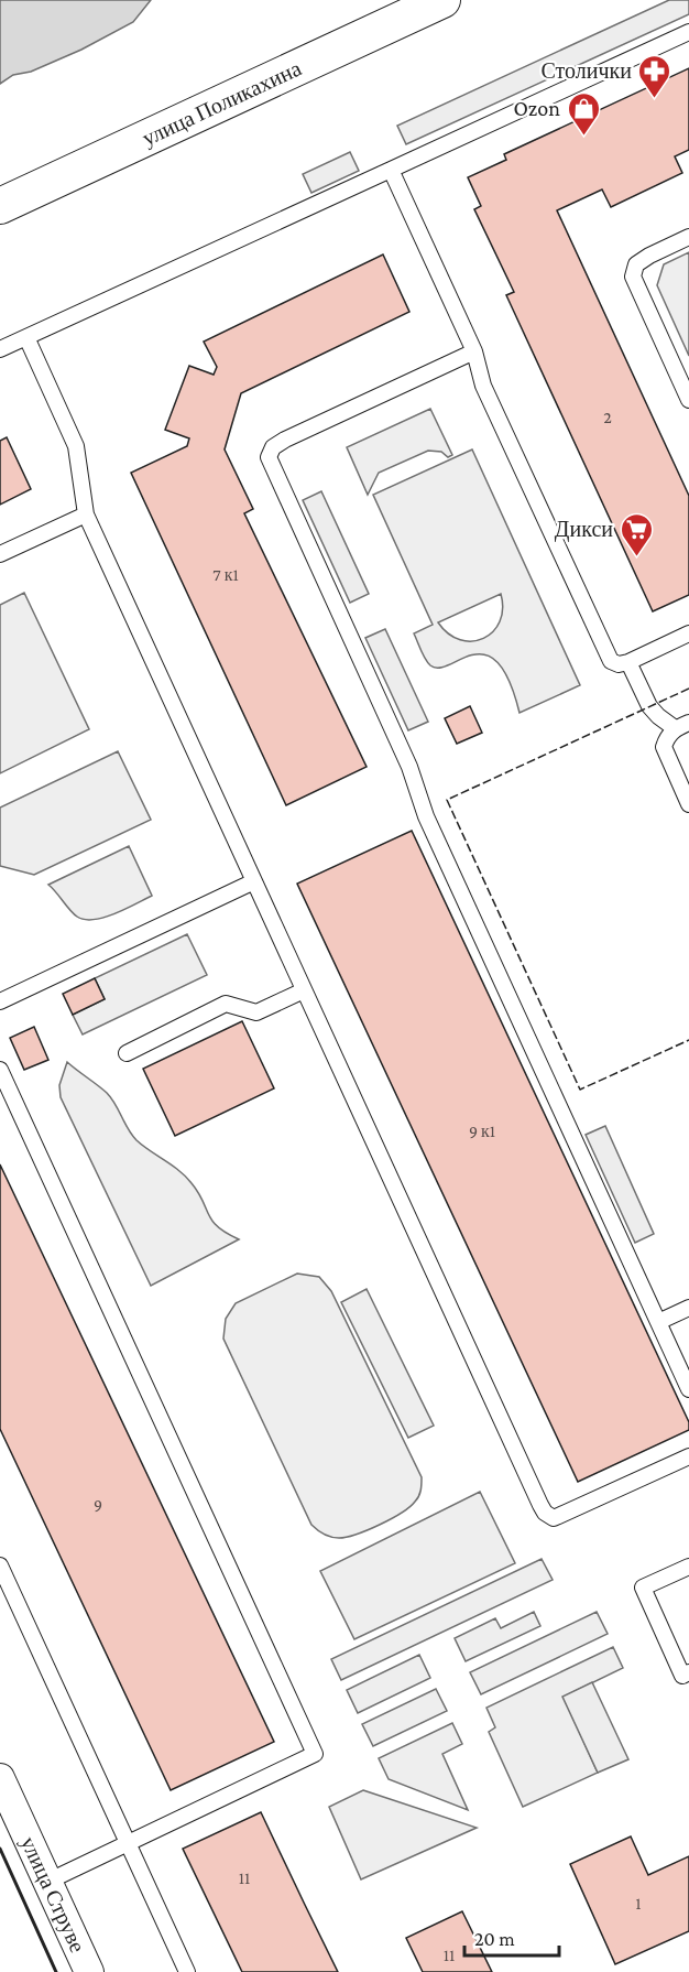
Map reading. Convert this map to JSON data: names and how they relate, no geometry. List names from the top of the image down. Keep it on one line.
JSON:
{"streets":{"street":["улица Поликахина","улица Струве"]},"places":{"pharmacy":["Столички"],"shop":["Ozon"],"supermarket":["Дикси"]},"house_numbers":["2","7 к1","9 к1","9","11","1","11"],"scale_bar":"20 m"}
